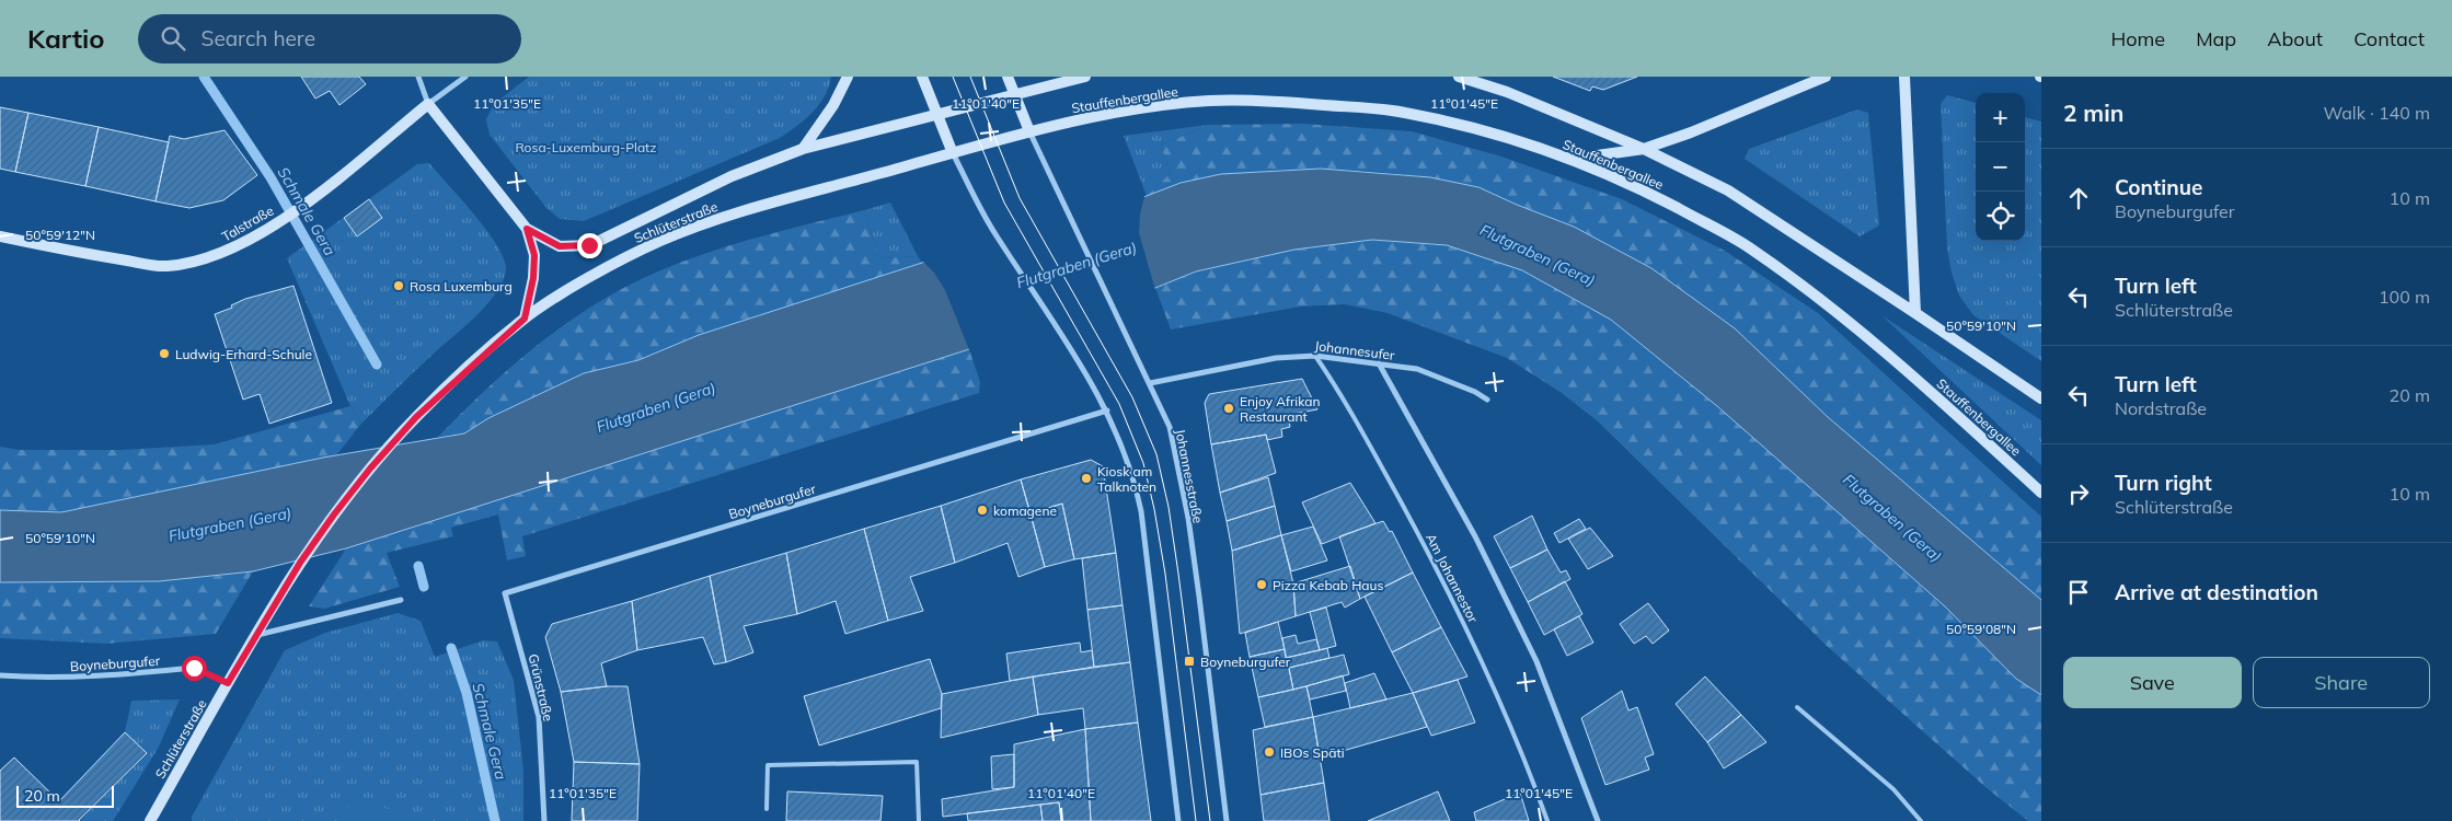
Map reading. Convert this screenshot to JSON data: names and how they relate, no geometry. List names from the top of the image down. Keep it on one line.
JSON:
{"streets":{"main road":["Stauffenbergallee","Schlüterstraße","Talstraße"],"street":["Johannesufer","Johannesstraße","Boyneburgufer","Grünstraße"],"lane":["Am Johannestor"]},"crossings":[["Stauffenbergallee","Schlüterstraße"],["Stauffenbergallee","Johannesstraße"],["Schlüterstraße","Boyneburgufer"],["Johannesufer","Johannesstraße"],["Johannesufer","Am Johannestor"],["Boyneburgufer","Grünstraße"]],"water":["Schmale Gera","Flutgraben (Gera)"],"parks":["Rosa-Luxemburg-Platz"],"places":{"other":["Rosa Luxemburg","Ludwig-Erhard-Schule","Enjoy Afrikan Restaurant","Kiosk am Talknoten","komagene","Pizza Kebab Haus","IBOs Späti"],"transit":["Boyneburgufer"]},"scale_bar":"20 m","page":{"header":"Kartio","search":"Search here","nav":["Home","Map","About","Contact"],"heading":["2 min","Walk · 140 m"],"map_buttons":["+","−"],"list":[["Continue","Boyneburgufer","10 m"],["Turn left","Schlüterstraße","100 m"],["Turn left","Nordstraße","20 m"],["Turn right","Schlüterstraße","10 m"],"Arrive at destination"],"buttons":["Save","Share"],"scale":"20 m"},"coordinates":["11°01'35\"E","11°01'40\"E","11°01'45\"E","50°59'12\"N","50°59'10\"N","50°59'08\"N"]}
